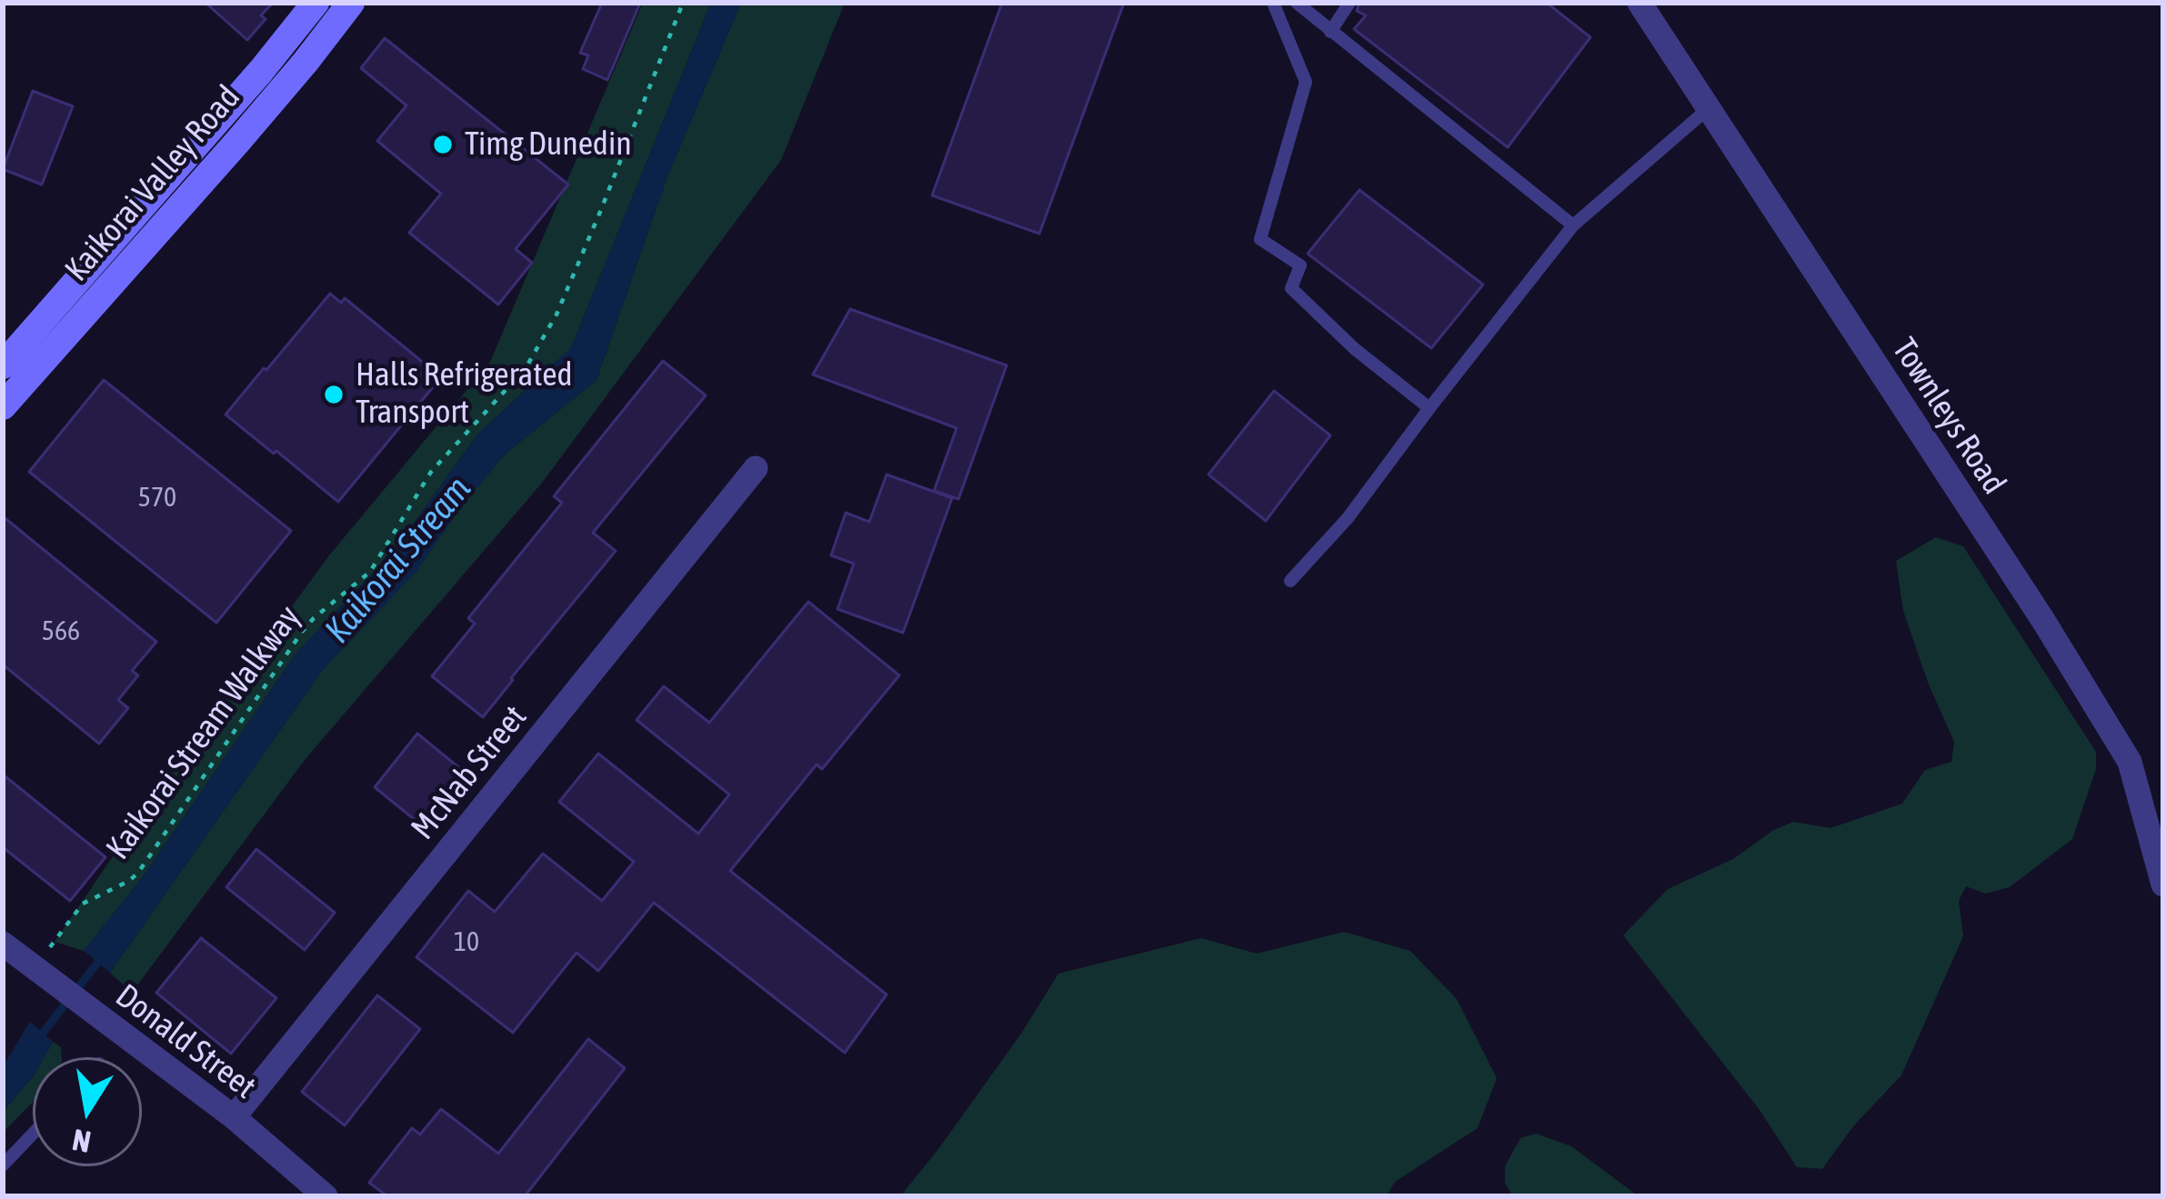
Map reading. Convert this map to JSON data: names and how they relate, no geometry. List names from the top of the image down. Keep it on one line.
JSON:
{"streets":{"main road":["Kaikorai Valley Road"],"street":["Townleys Road","McNab Street","Donald Street"],"path":["Kaikorai Stream Walkway"]},"crossings":[["Kaikorai Stream Walkway","Donald Street"],["McNab Street","Donald Street"]],"water":["Kaikorai Stream"],"places":["Timg Dunedin","Halls Refrigerated Transport"],"house_numbers":["570","566","10"],"north":"bottom"}
